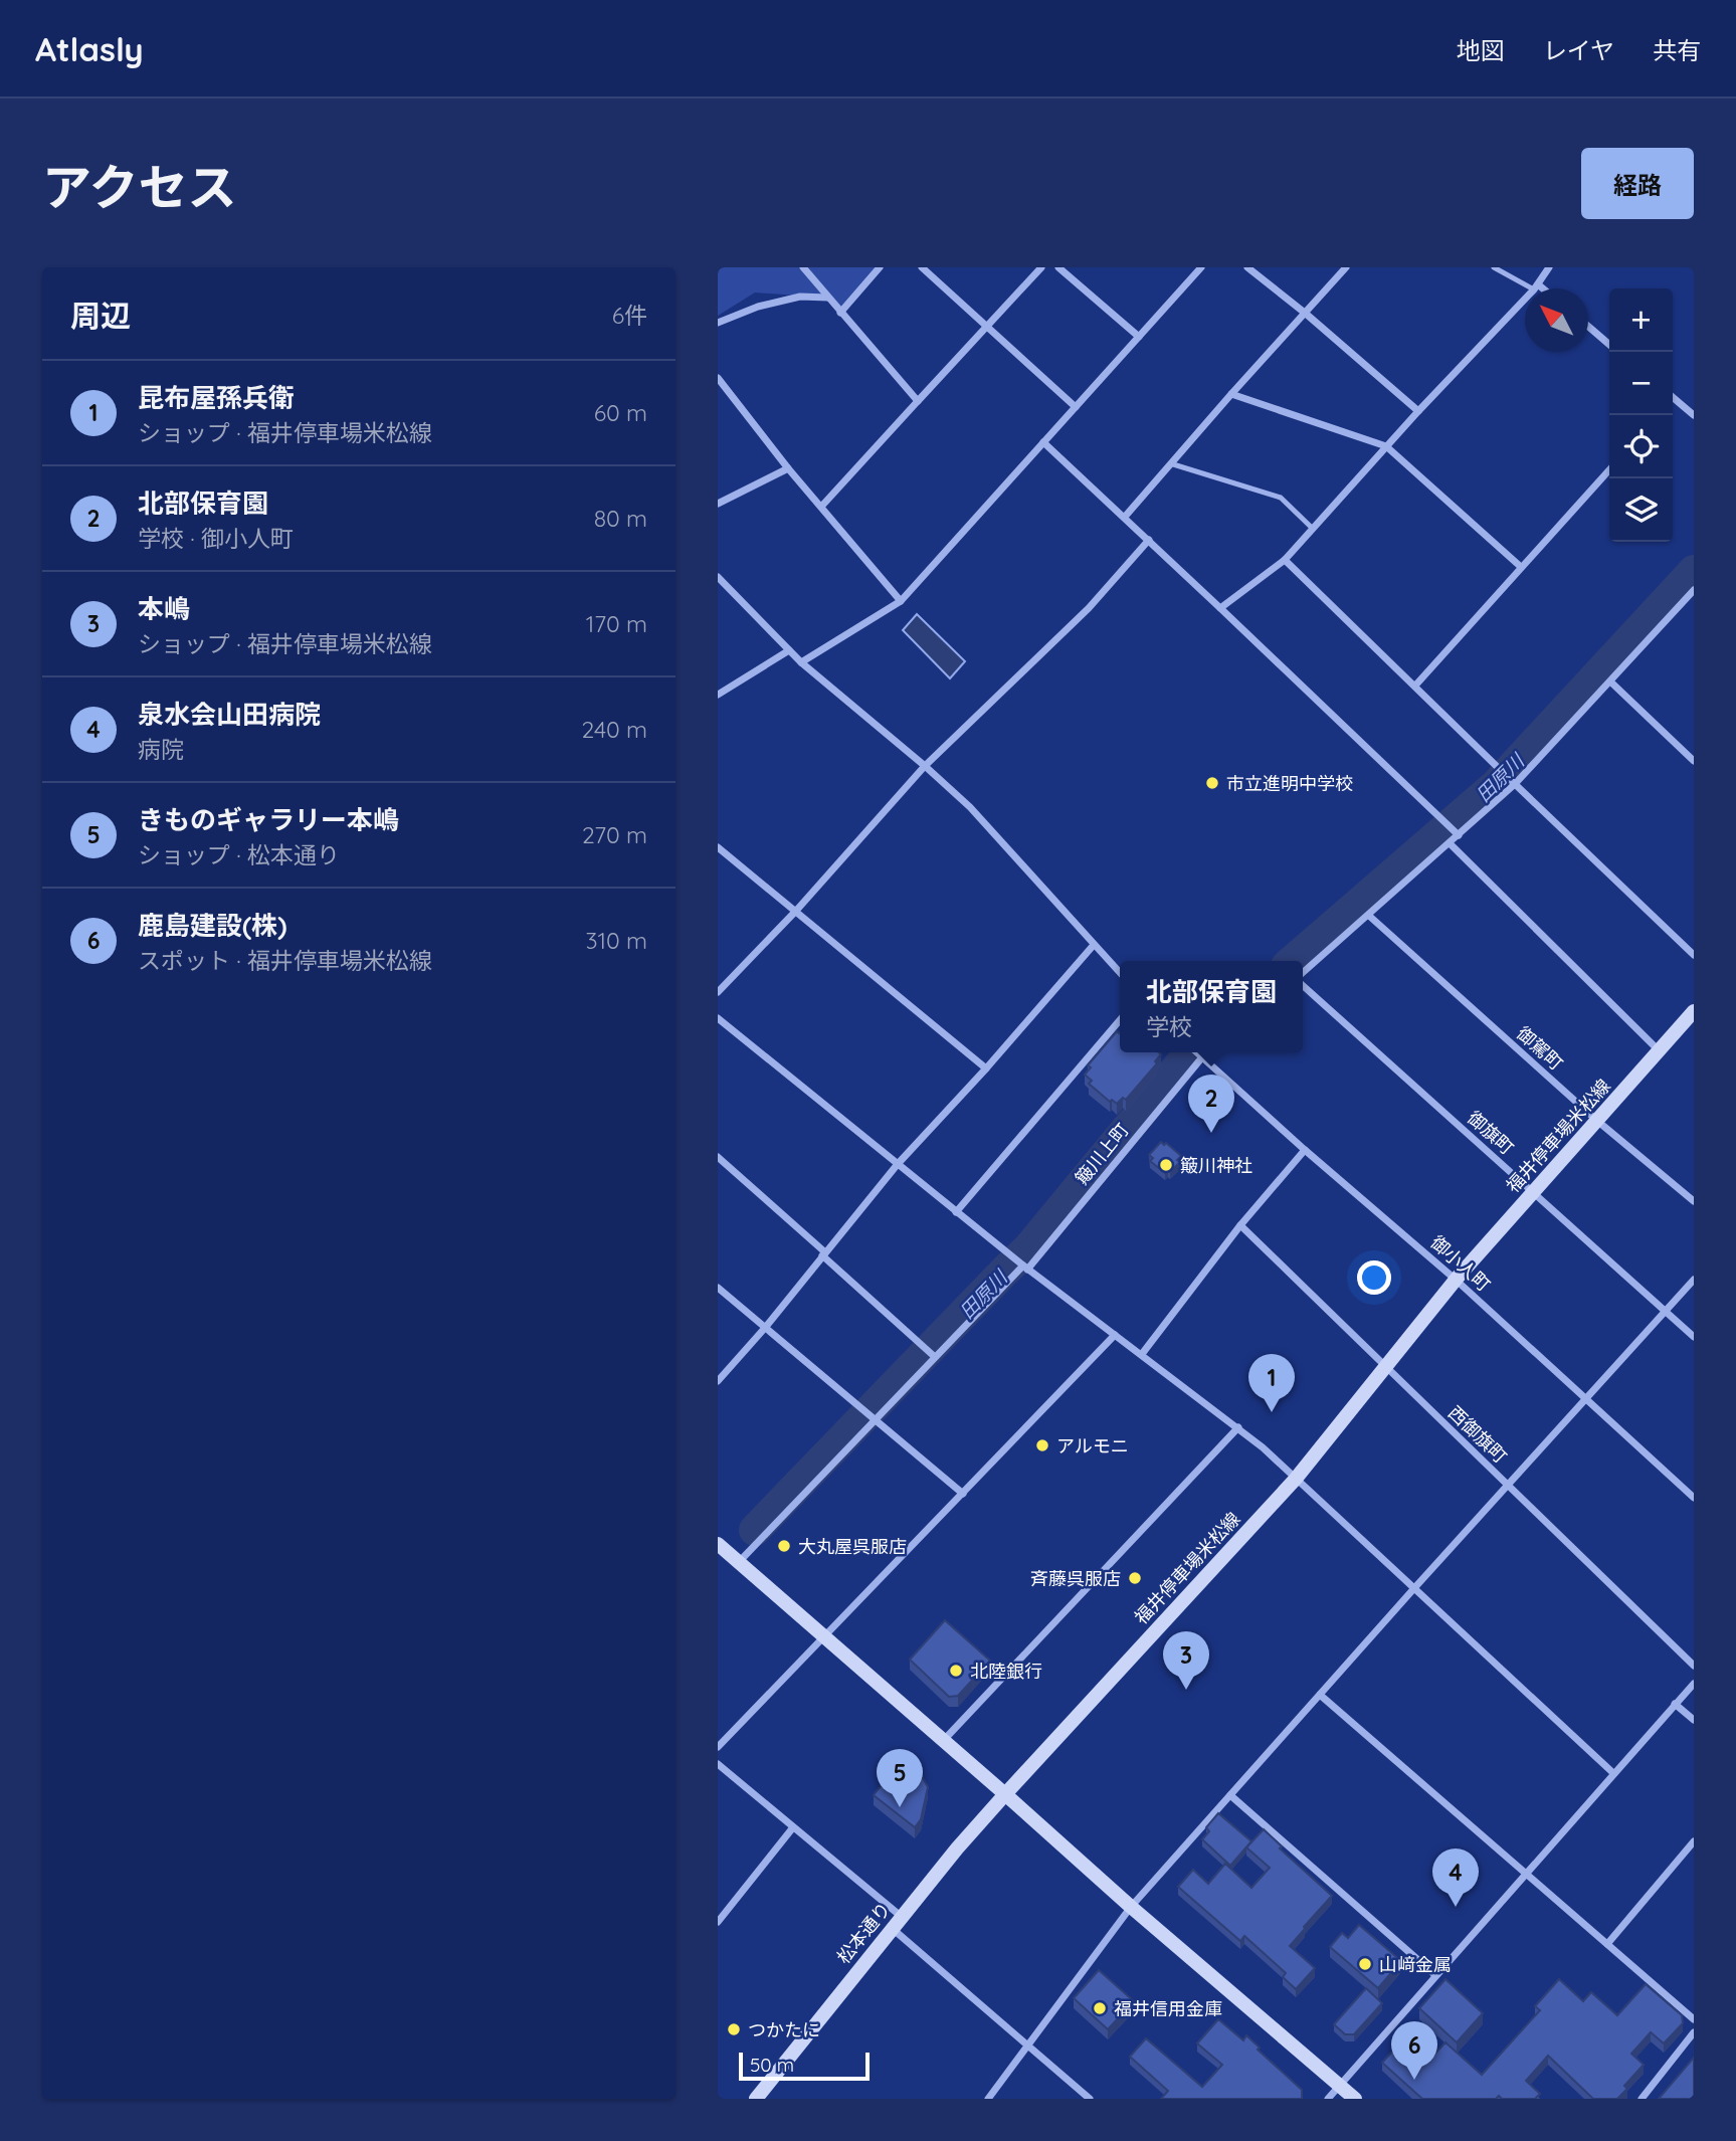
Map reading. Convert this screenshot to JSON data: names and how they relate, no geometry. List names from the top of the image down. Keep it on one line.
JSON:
{"streets":{"main road":["福井停車場米松線","松本通り"],"street":["御駕町","御旗町","簸川上町","御小人町","西御旗町"]},"crossings":[["御駕町","福井停車場米松線"],["御旗町","福井停車場米松線"],["福井停車場米松線","御小人町"],["福井停車場米松線","西御旗町"],["福井停車場米松線","松本通り"],["簸川上町","御小人町"]],"water":["田原川"],"places":["市立進明中学校","簸川神社","アルモニ","大丸屋呉服店","斉藤呉服店","北陸銀行","山﨑金属","福井信用金庫","つかたに"],"scale_bar":"50 m","north":"top left","page":{"header":"Atlasly","nav":["地図","レイヤ","共有"],"title":"アクセス","buttons":"経路","heading":["周辺","6件"],"map_buttons":["+","−"],"list":[{"mark":"1","name":"昆布屋孫兵衛","note":"ショップ · 福井停車場米松線","value":"60 m"},{"mark":"2","name":"北部保育園","note":"学校 · 御小人町","value":"80 m"},{"mark":"3","name":"本嶋","note":"ショップ · 福井停車場米松線","value":"170 m"},{"mark":"4","name":"泉水会山田病院","note":"病院","value":"240 m"},{"mark":"5","name":"きものギャラリー本嶋","note":"ショップ · 松本通り","value":"270 m"},{"mark":"6","name":"鹿島建設(株)","note":"スポット · 福井停車場米松線","value":"310 m"}],"popup":["北部保育園","学校"],"pins":["2","1","3","5","4","6"],"scale":"50 m"}}
